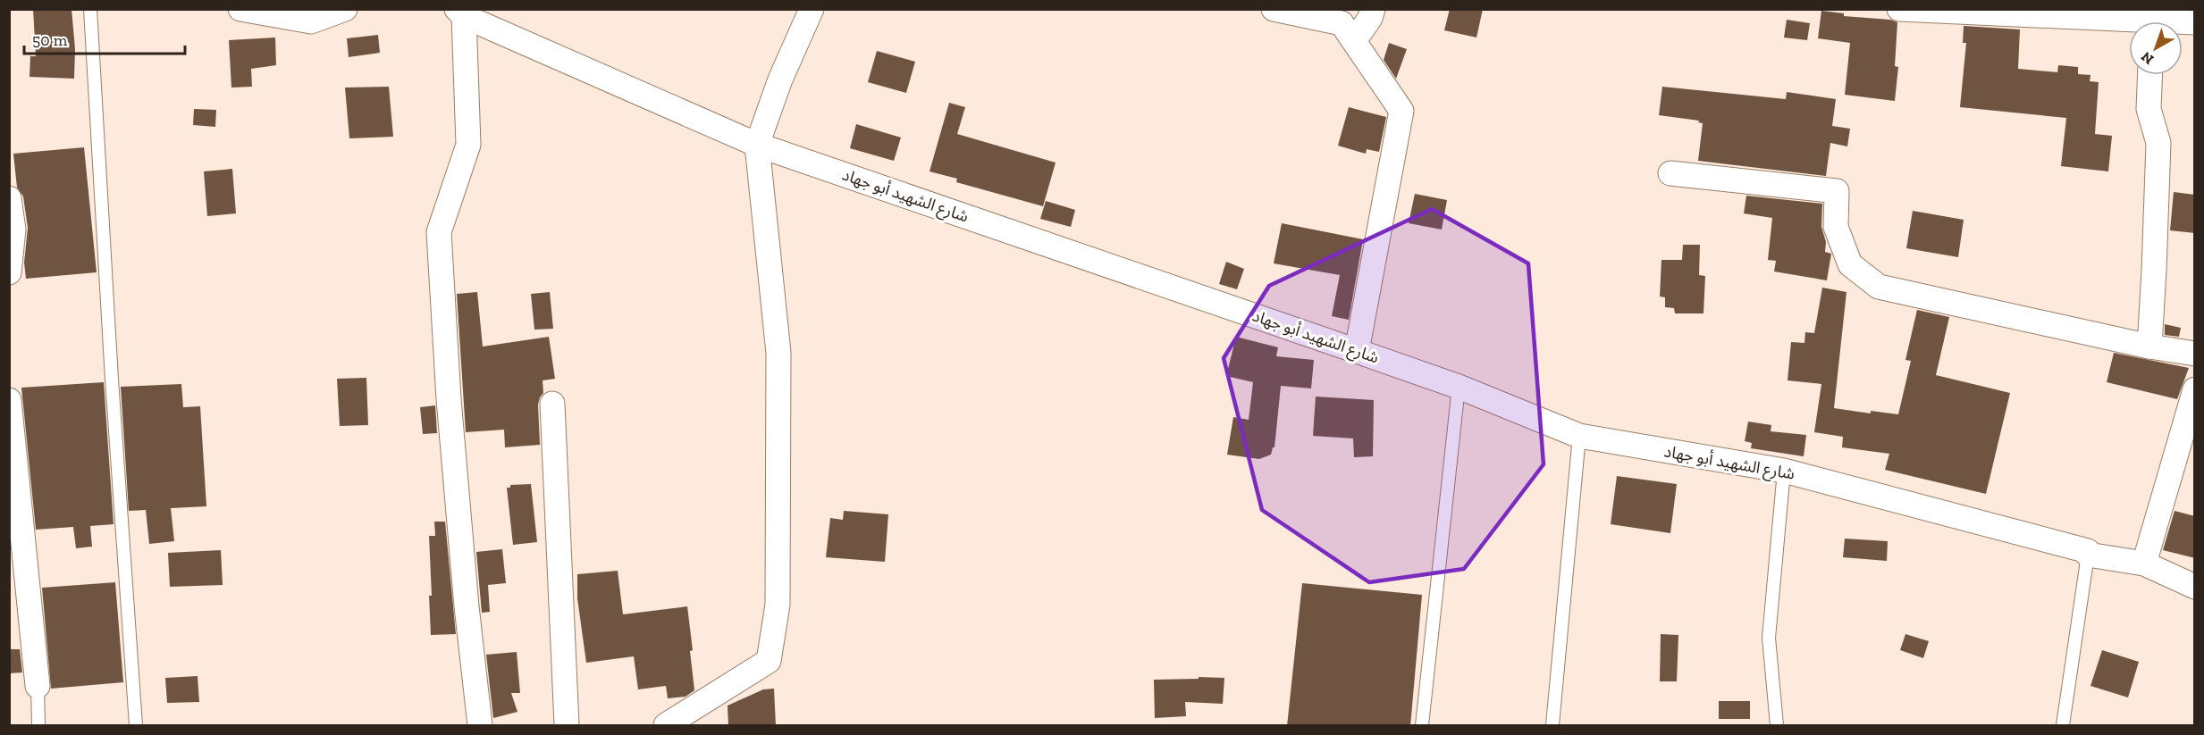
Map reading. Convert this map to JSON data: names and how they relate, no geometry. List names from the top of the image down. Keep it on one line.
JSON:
{"streets":{"street":["شارع الشهيد أبو جهاد"]},"scale_bar":"50 m","north":"bottom left"}
